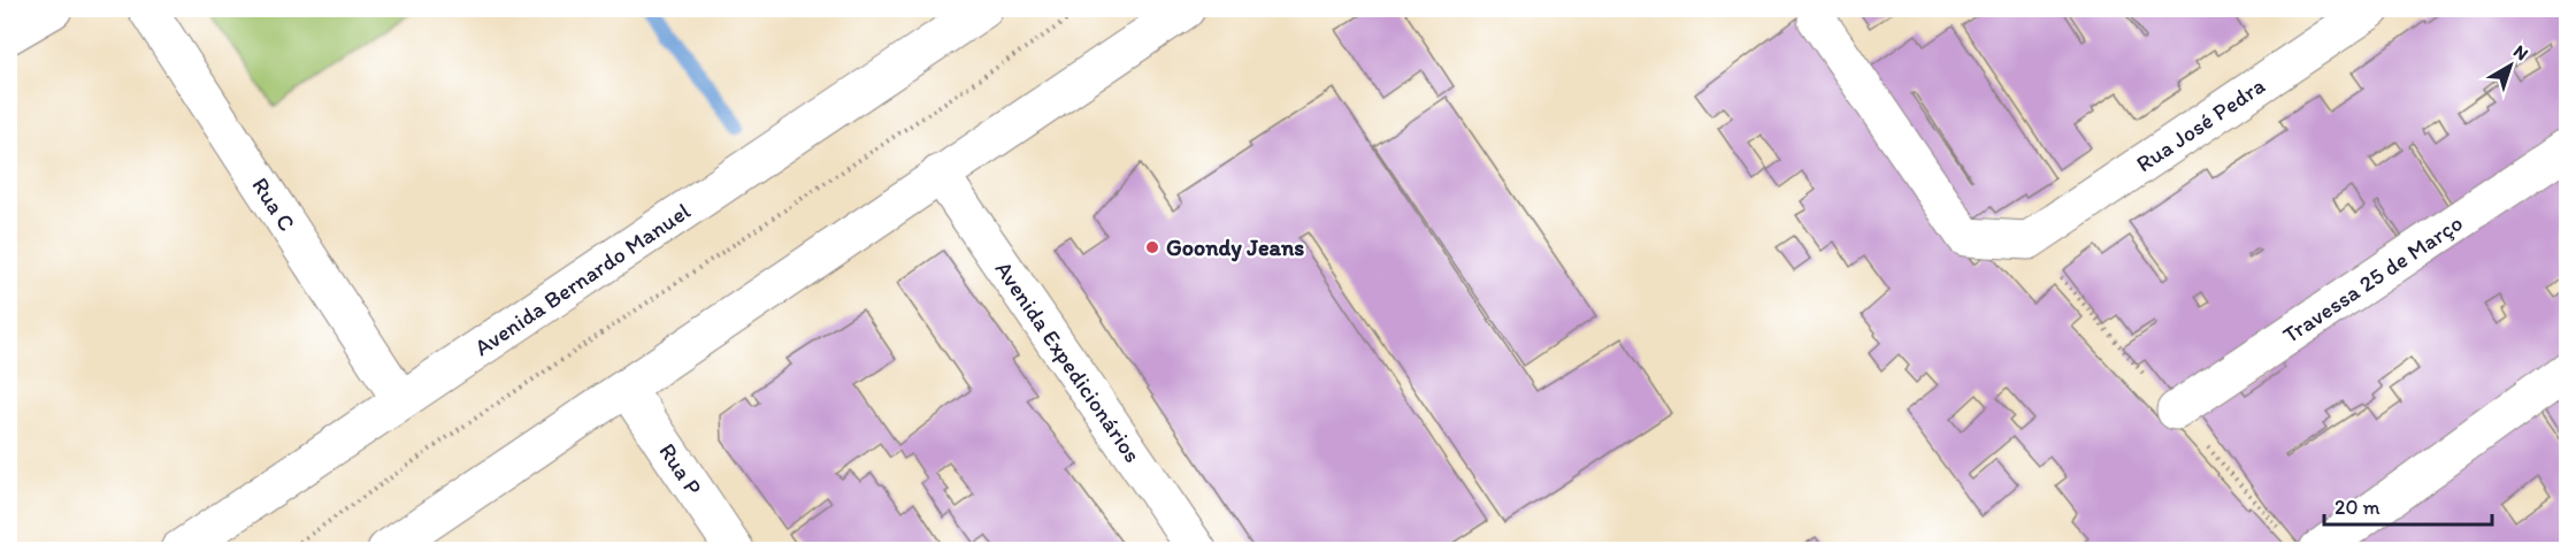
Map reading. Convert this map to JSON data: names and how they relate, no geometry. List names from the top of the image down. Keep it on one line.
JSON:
{"streets":{"street":["Rua José Pedra","Rua C","Avenida Bernardo Manuel","Travessa 25 de Março","Avenida Expedicionários","Rua P"]},"crossings":[["Rua C","Avenida Bernardo Manuel"]],"places":["Goondy Jeans"],"scale_bar":"20 m","north":"top right"}
